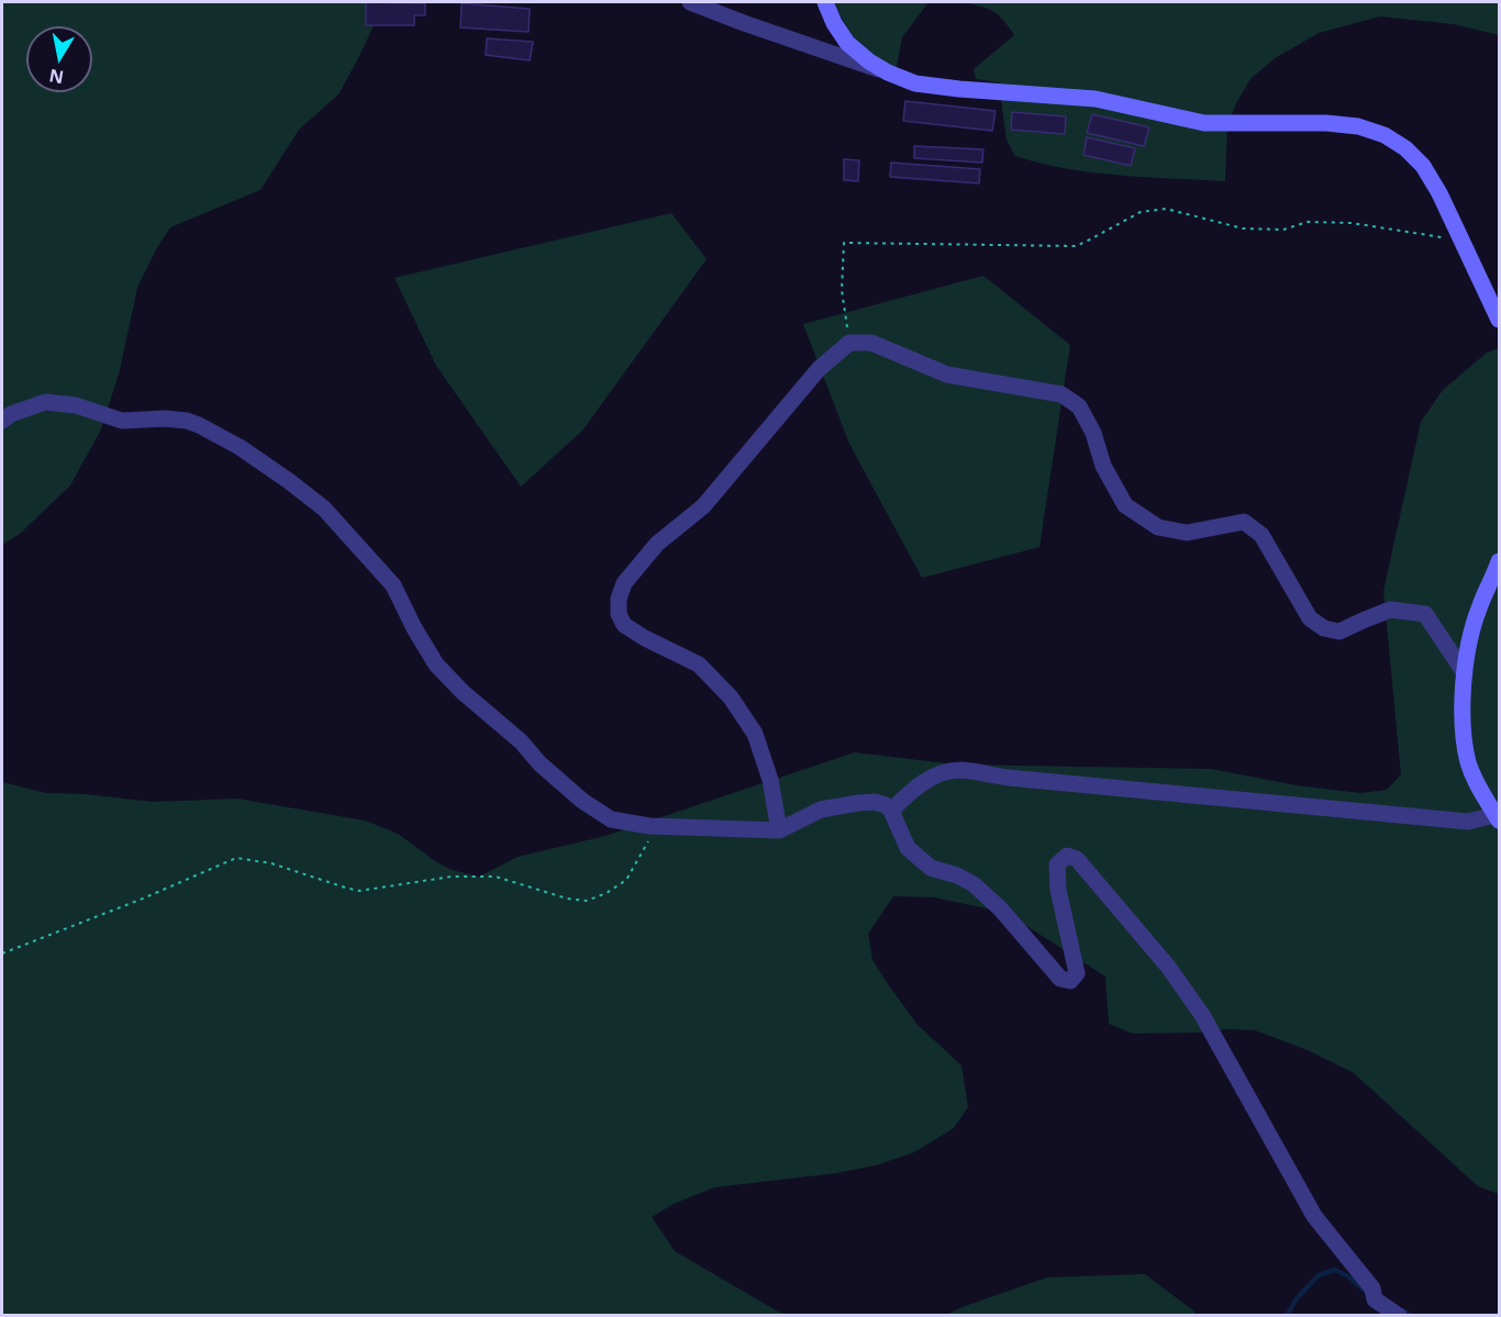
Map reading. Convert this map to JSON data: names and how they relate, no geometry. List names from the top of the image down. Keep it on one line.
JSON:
{"north":"bottom"}
